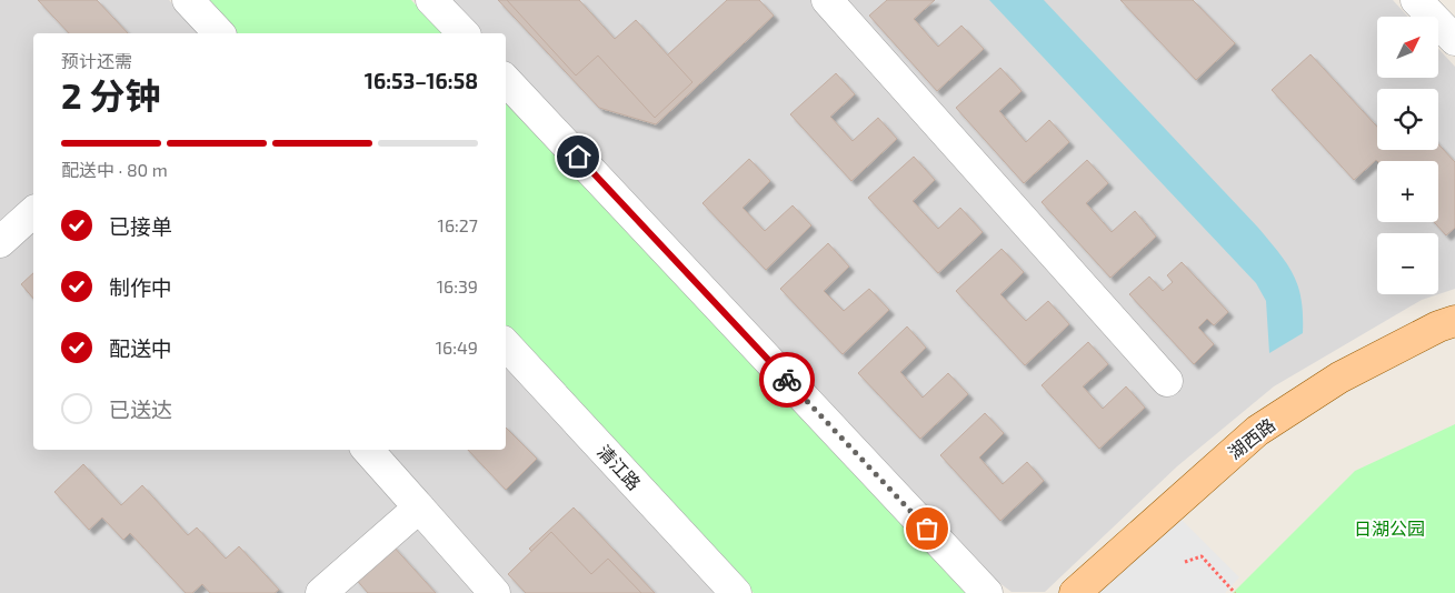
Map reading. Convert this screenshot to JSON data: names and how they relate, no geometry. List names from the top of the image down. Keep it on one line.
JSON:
{"streets":{"main road":["湖西路"],"street":["清江路"]},"parks":["日湖公园"],"north":"top right","page":{"map_buttons":["+","−"],"heading":["2 分钟","预计还需","16:53–16:58"],"bar":"配送中 · 80 m","list":[["已接单","16:27"],["制作中","16:39"],["配送中","16:49"],"已送达"]}}
